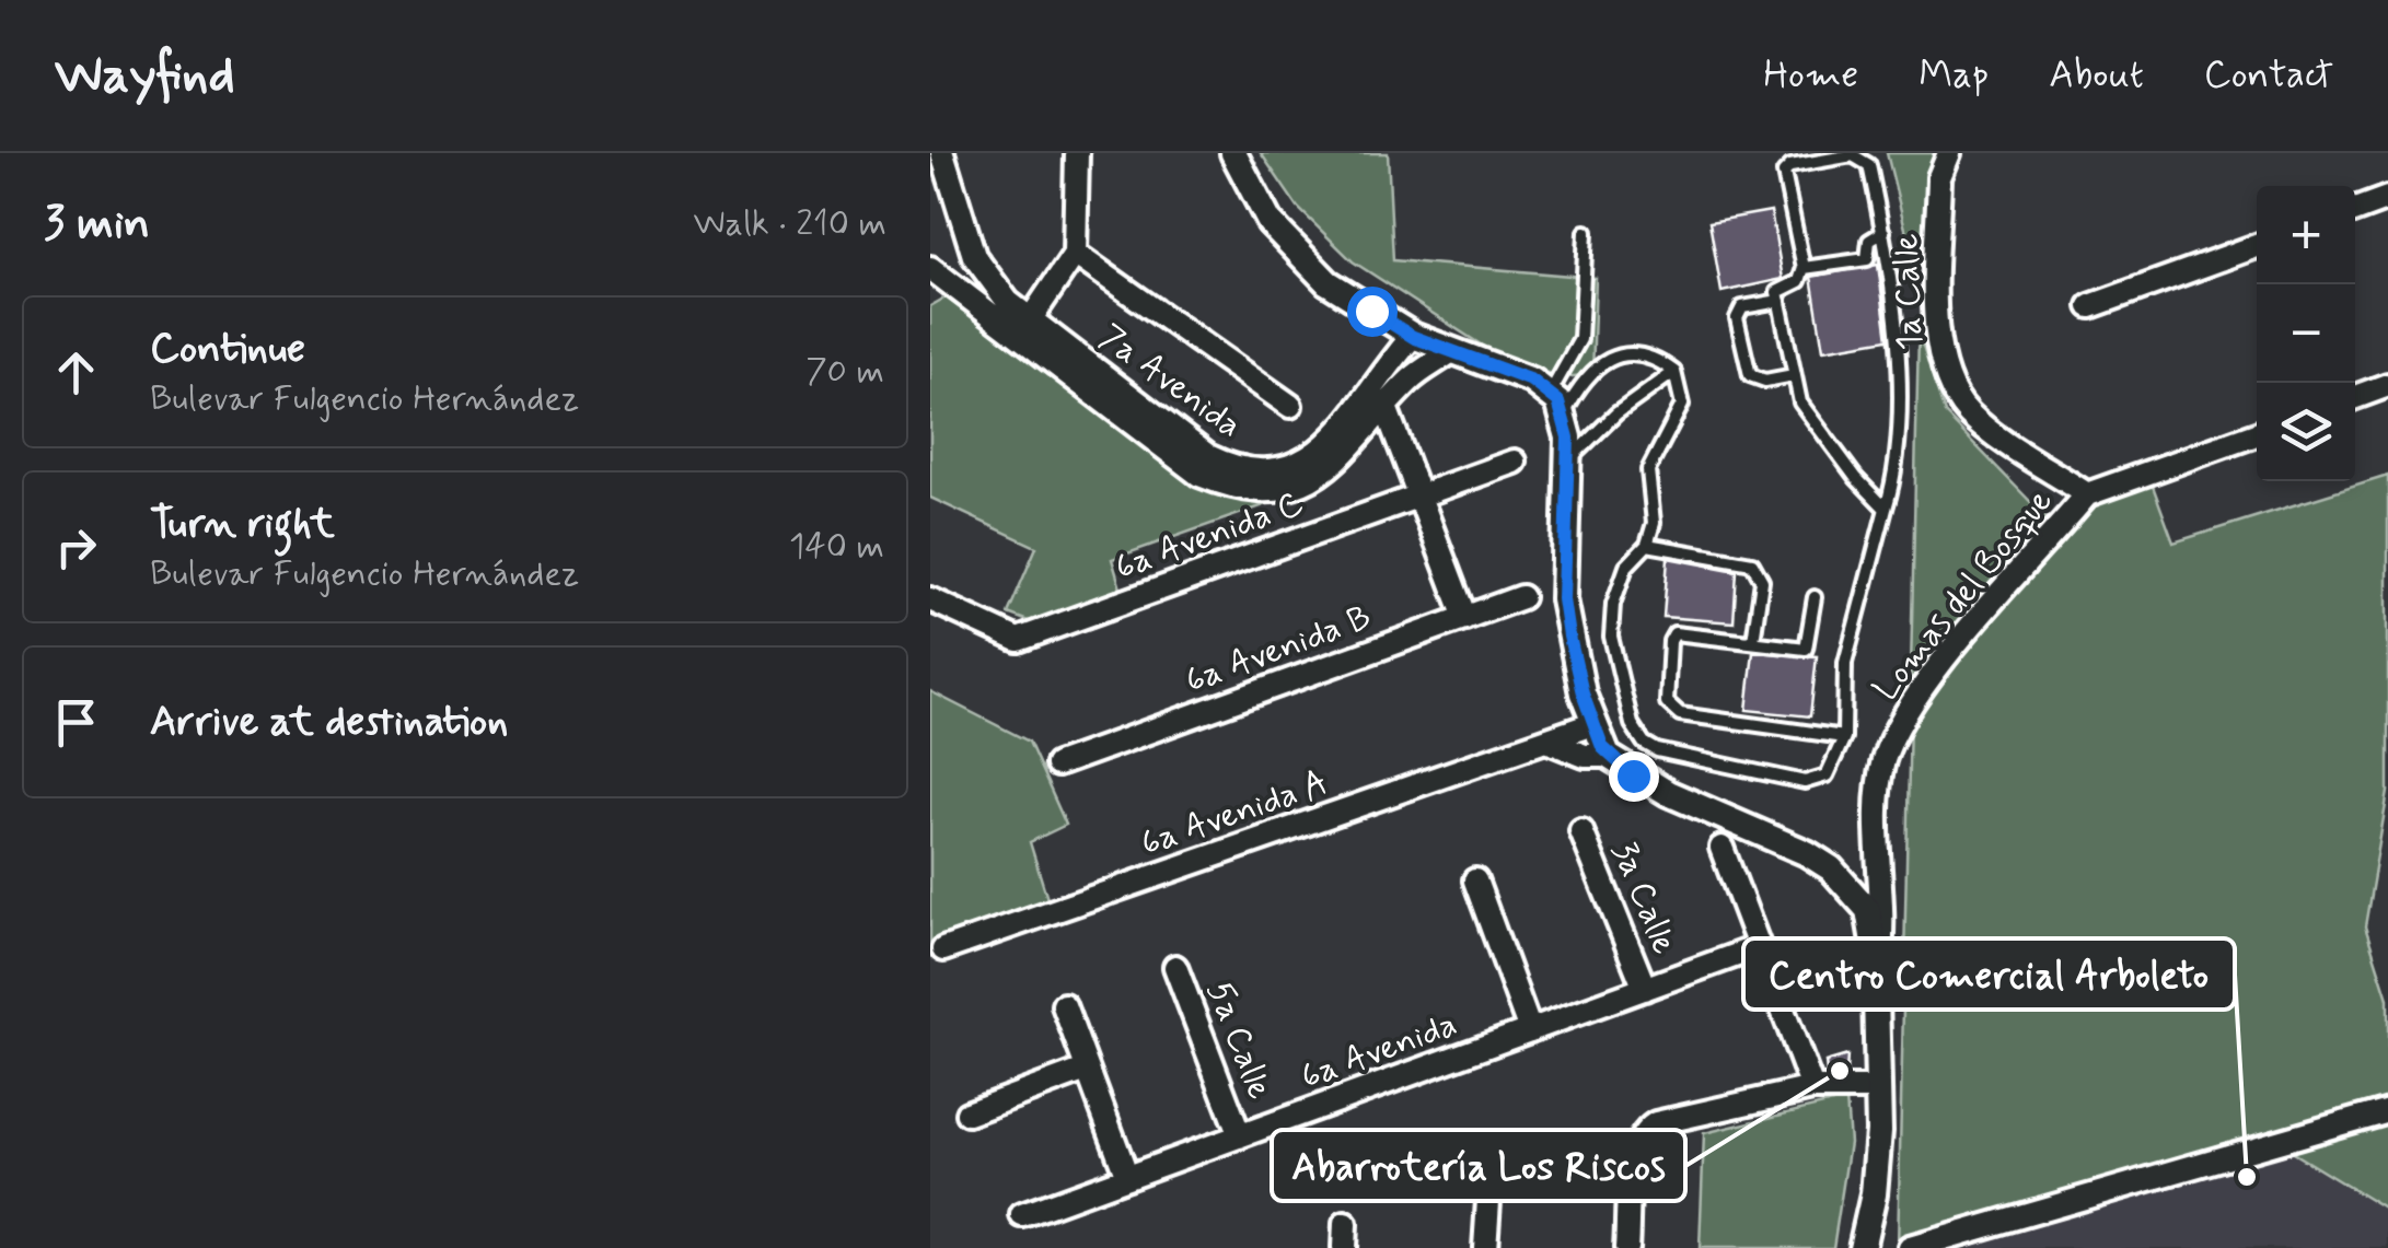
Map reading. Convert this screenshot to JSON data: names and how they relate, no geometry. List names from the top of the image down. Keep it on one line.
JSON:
{"streets":{"street":["1a Calle","7a Avenida","6a Avenida C","Lomas del Bosque","6a Avenida B","6a Avenida A","3a Calle","5a Calle","6a Avenida"]},"crossings":[["1a Calle","Lomas del Bosque"],["3a Calle","6a Avenida"],["5a Calle","6a Avenida"]],"places":["Abarrotería Los Riscos","Centro Comercial Arboleto"],"page":{"header":"Wayfind","nav":["Home","Map","About","Contact"],"heading":["3 min","Walk · 210 m"],"map_buttons":["+","−"],"list":[["Continue","Bulevar Fulgencio Hernández","70 m"],["Turn right","Bulevar Fulgencio Hernández","140 m"],"Arrive at destination"]}}
